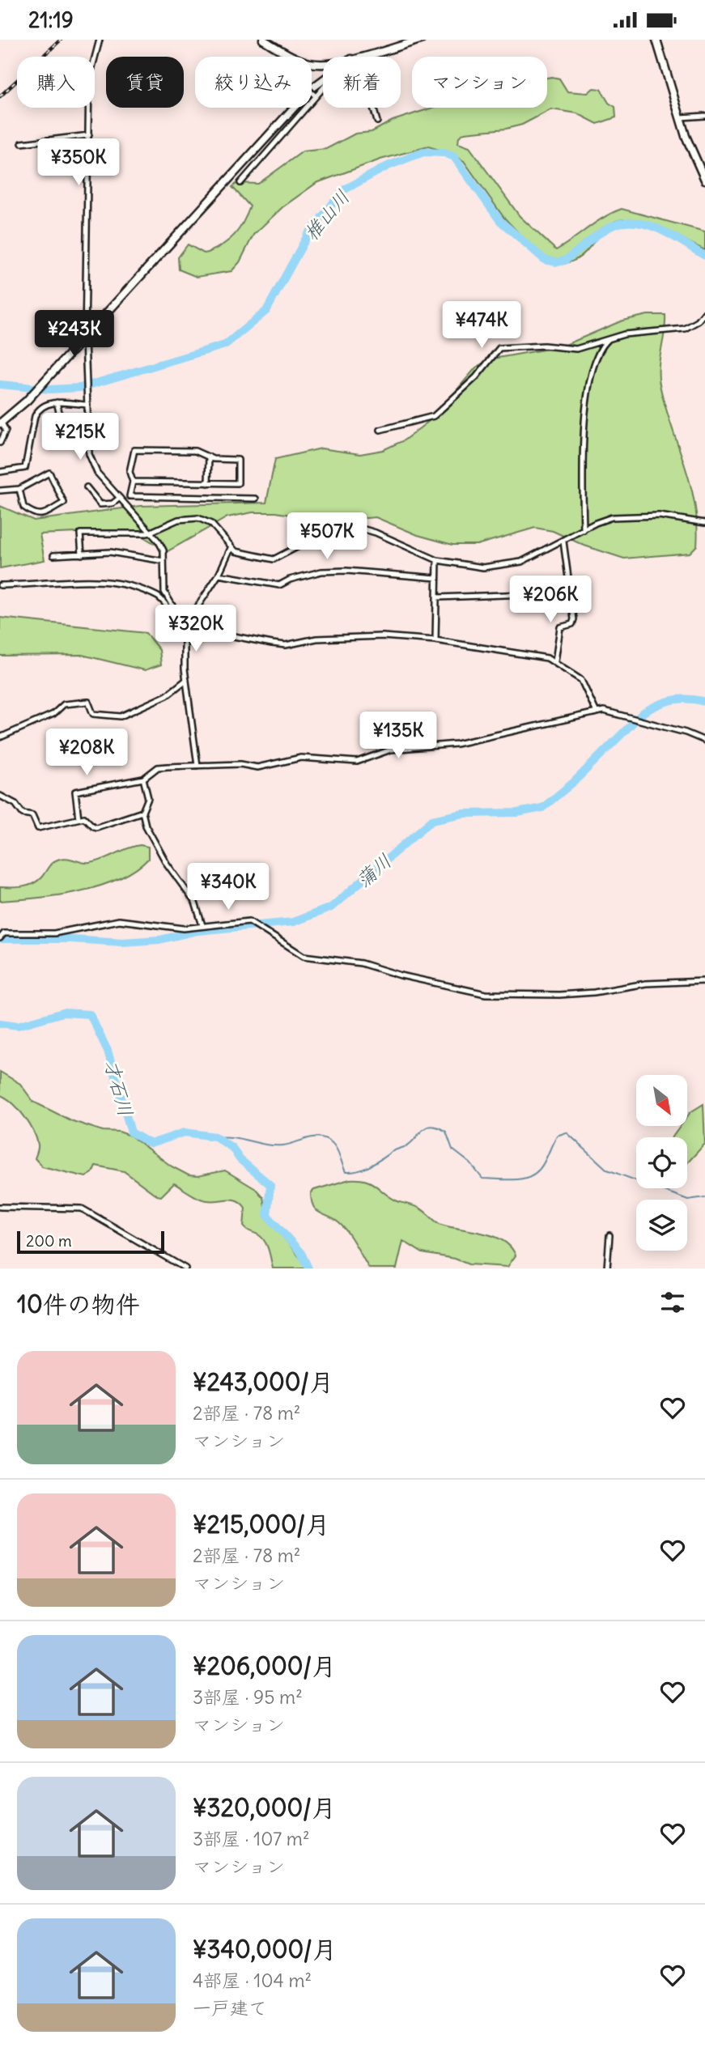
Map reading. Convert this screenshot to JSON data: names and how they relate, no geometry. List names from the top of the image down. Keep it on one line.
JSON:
{"water":["椎山川","蒲川","才石川"],"scale_bar":"200 m","north":"bottom right","page":{"status":"21:19","chip":["購入","賃貸","絞り込み","新着","マンション"],"price":["¥350K","¥474K","¥243K","¥215K","¥507K","¥206K","¥320K","¥135K","¥208K","¥340K"],"scale":"200 m","heading":"10件の物件","list":[{"name":"¥243,000/月","note":"2部屋 · 78 m² · マンション"},{"name":"¥215,000/月","note":"2部屋 · 78 m² · マンション"},{"name":"¥206,000/月","note":"3部屋 · 95 m² · マンション"},{"name":"¥320,000/月","note":"3部屋 · 107 m² · マンション"},{"name":"¥340,000/月","note":"4部屋 · 104 m² · 一戸建て"}]}}
